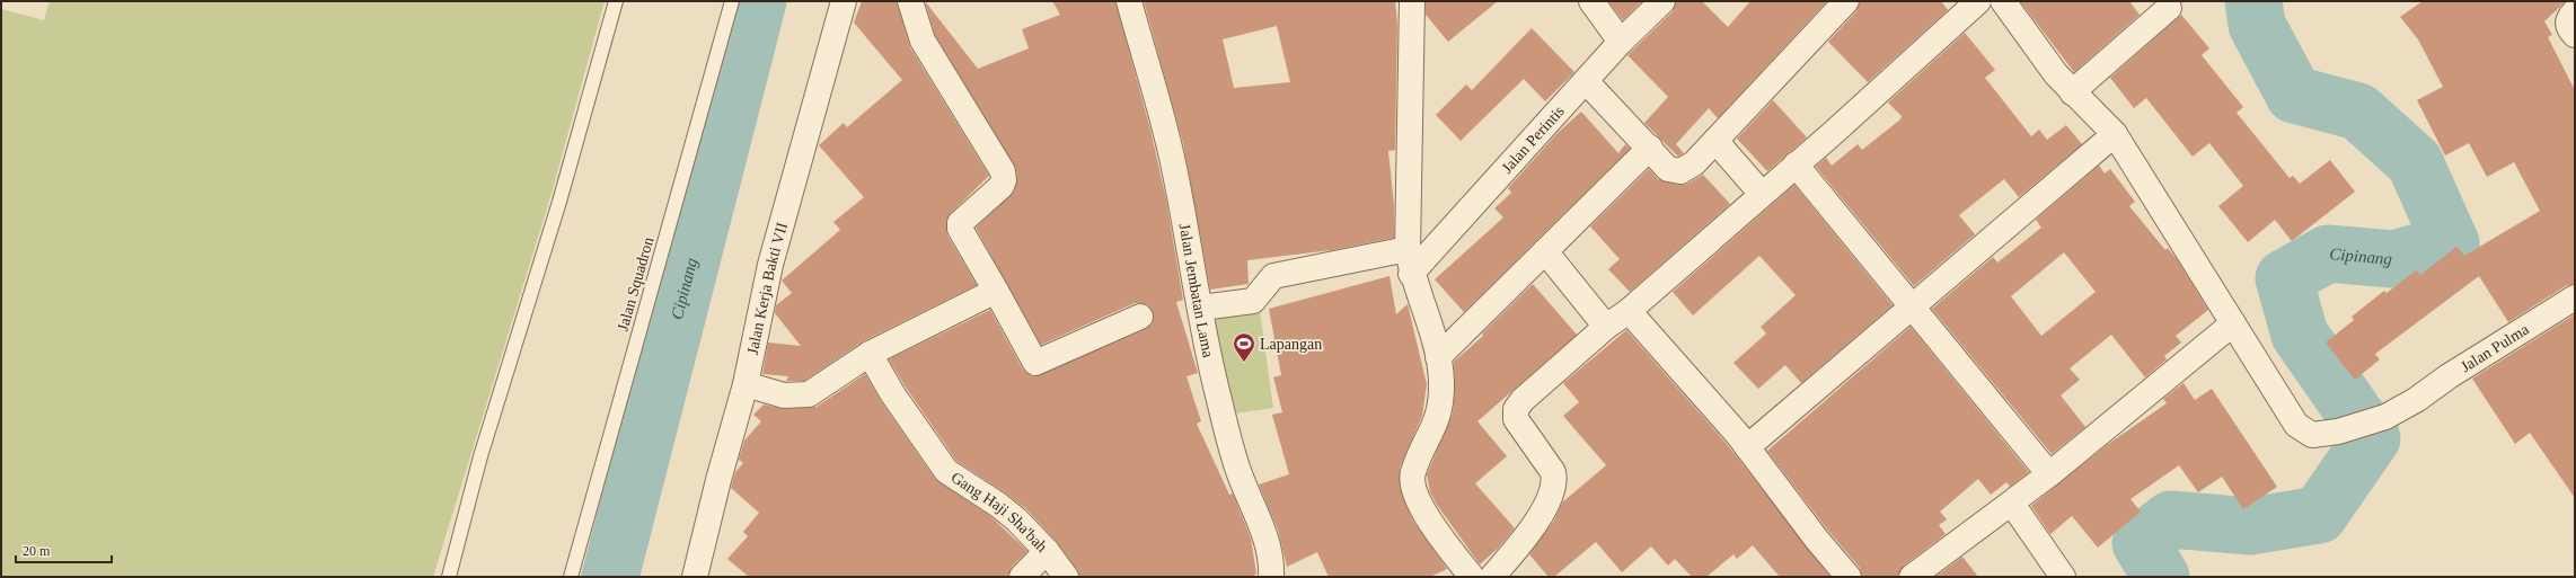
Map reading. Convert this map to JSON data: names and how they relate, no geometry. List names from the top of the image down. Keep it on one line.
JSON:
{"streets":{"street":["Jalan Perintis","Jalan Kerja Bakti VII","Jalan Jembatan Lama","Jalan Pulma","Gang Haji Sha'bah"],"lane":["Jalan Squadron"]},"water":["Cipinang"],"places":{"sports":["Lapangan"]},"scale_bar":"20 m"}
